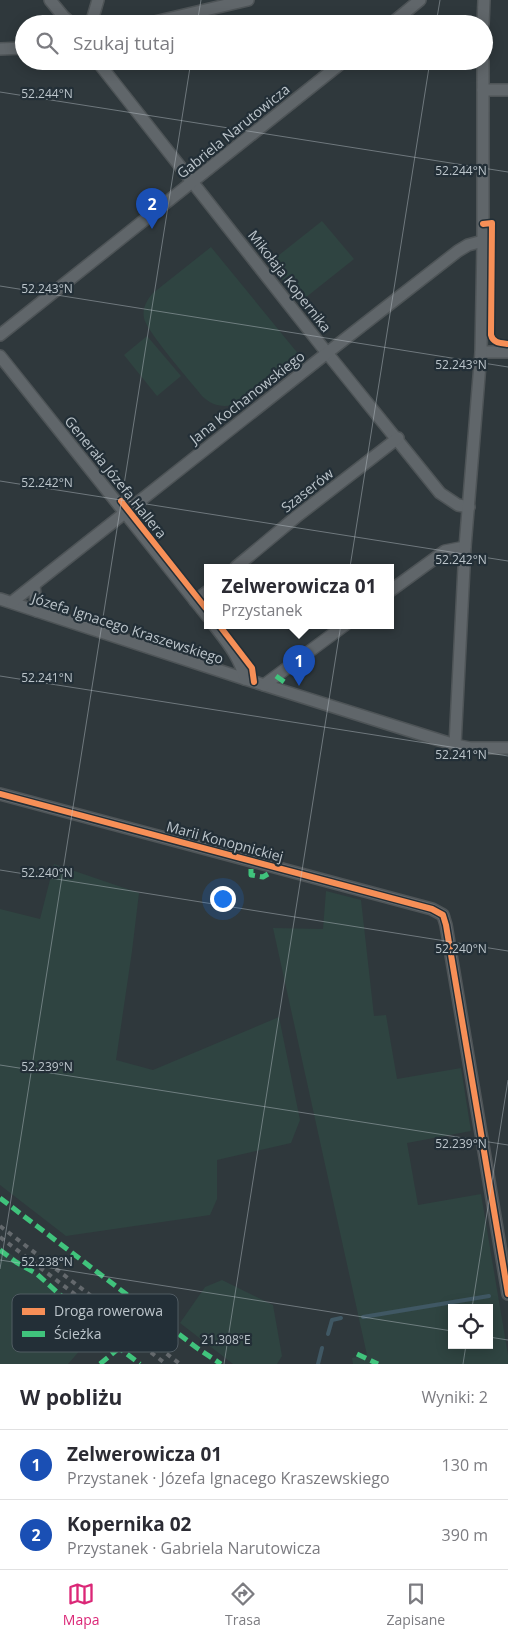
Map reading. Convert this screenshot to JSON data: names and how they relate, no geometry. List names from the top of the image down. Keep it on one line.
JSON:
{"streets":{"street":["Gabriela Narutowicza","Mikołaja Kopernika","Jana Kochanowskiego","Generała Józefa Hallera","Szaserów","Józefa Ignacego Kraszewskiego","Marii Konopnickiej"]},"crossings":[["Gabriela Narutowicza","Mikołaja Kopernika"],["Mikołaja Kopernika","Jana Kochanowskiego"],["Mikołaja Kopernika","Szaserów"],["Jana Kochanowskiego","Generała Józefa Hallera"],["Jana Kochanowskiego","Józefa Ignacego Kraszewskiego"]],"legend":["Droga rowerowa","Ścieżka"],"page":{"search":"Szukaj tutaj","pins":["2","1"],"popup":["Zelwerowicza 01","Przystanek"],"heading":["W pobliżu","Wyniki: 2"],"list":[{"mark":"1","name":"Zelwerowicza 01","note":"Przystanek · Józefa Ignacego Kraszewskiego","value":"130 m"},{"mark":"2","name":"Kopernika 02","note":"Przystanek · Gabriela Narutowicza","value":"390 m"}],"nav":["Mapa","Trasa","Zapisane"]},"coordinates":["52.244°N","52.243°N","52.242°N","52.241°N","52.240°N","52.239°N","52.238°N","21.308°E"]}
